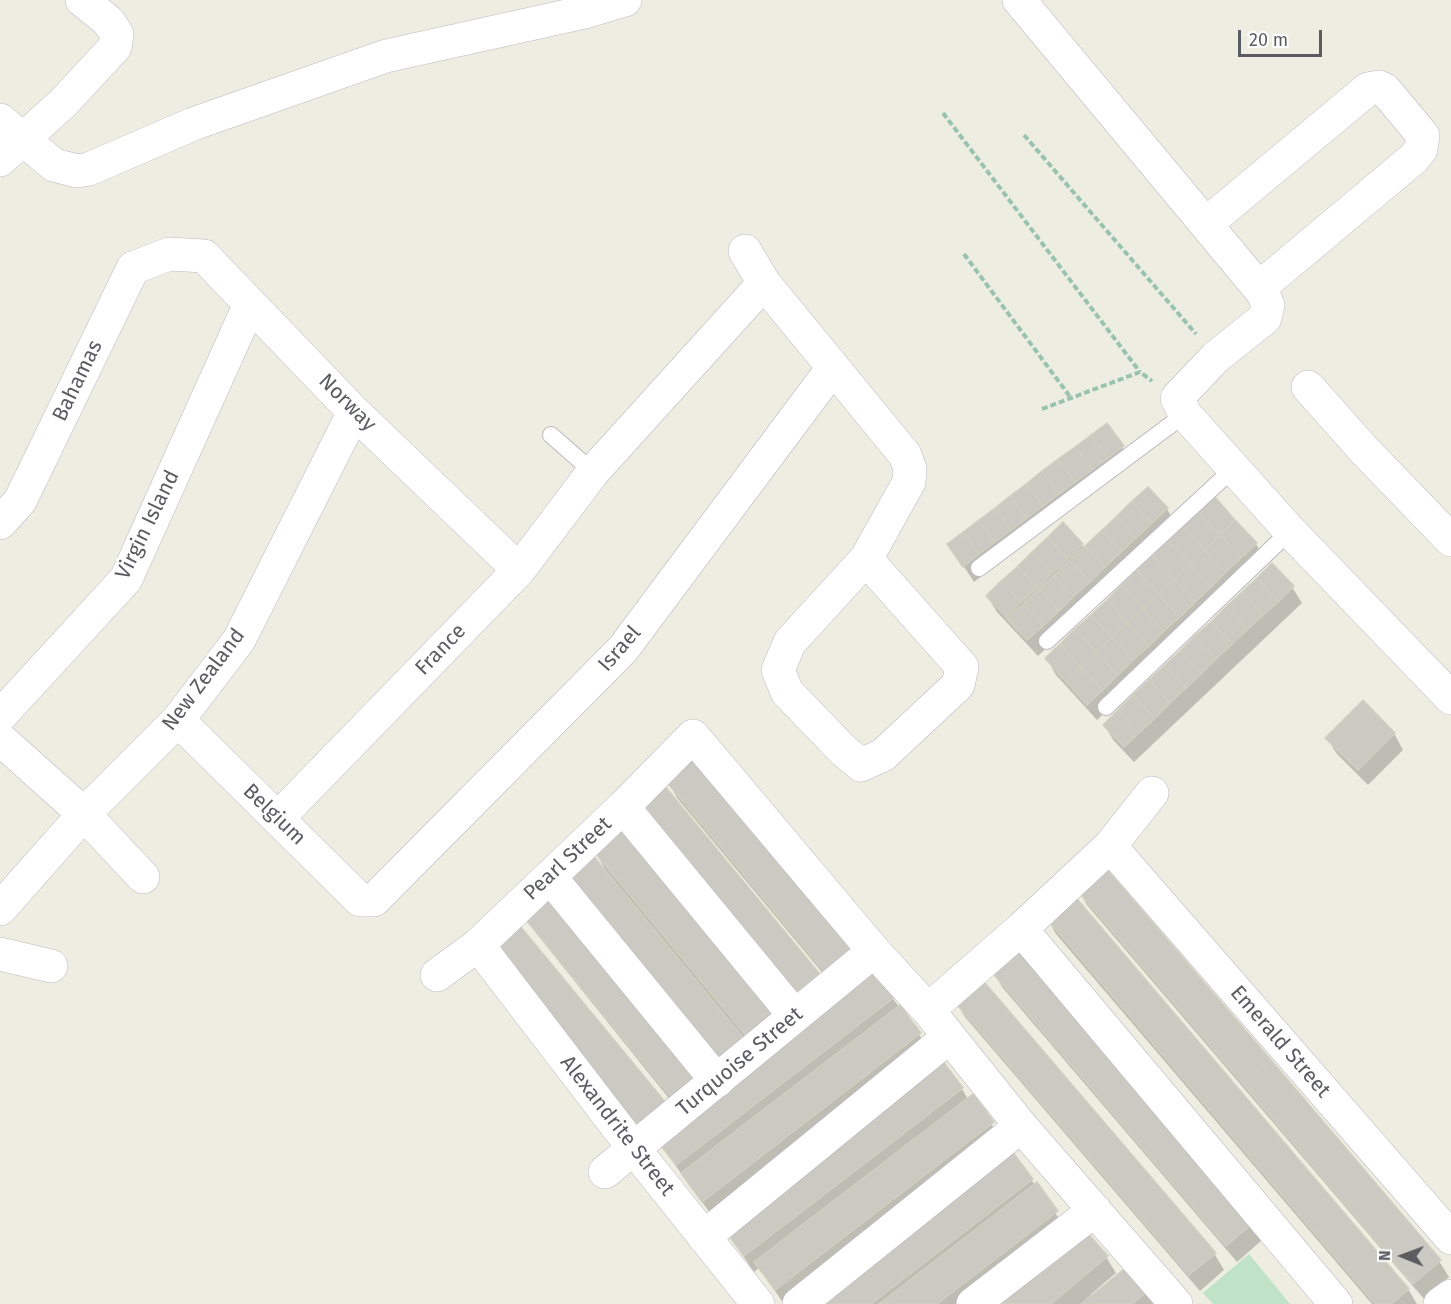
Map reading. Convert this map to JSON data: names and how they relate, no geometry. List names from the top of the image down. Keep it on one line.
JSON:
{"streets":{"street":["Bahamas","Norway","Virgin Island","Israel","France","New Zealand","Belgium","Pearl Street","Emerald Street","Turquoise Street","Alexandrite Street"]},"crossings":[["Bahamas","Norway"],["Norway","Virgin Island"],["Norway","France"],["Norway","New Zealand"],["Israel","Belgium"],["France","Belgium"],["New Zealand","Belgium"],["Pearl Street","Turquoise Street"],["Pearl Street","Alexandrite Street"],["Turquoise Street","Alexandrite Street"]],"scale_bar":"20 m","north":"left"}
